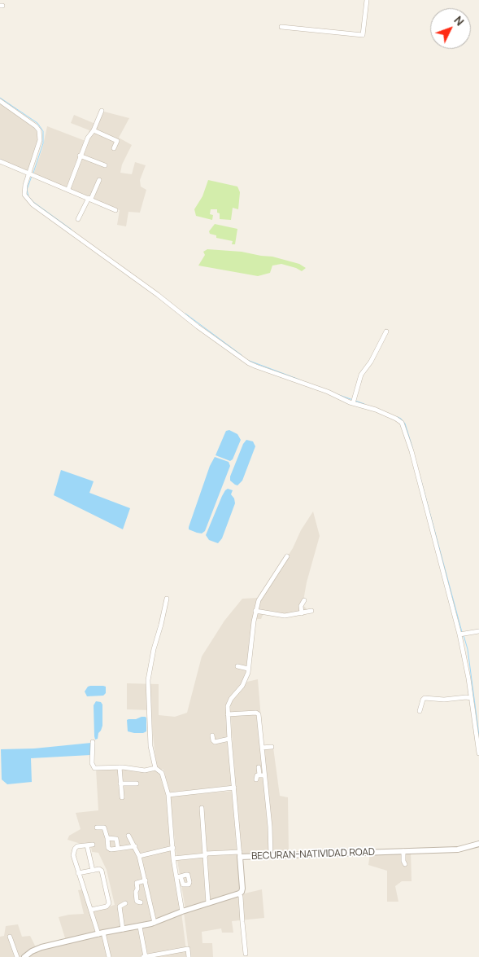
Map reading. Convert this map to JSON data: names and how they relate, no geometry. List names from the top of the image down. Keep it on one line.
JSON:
{"streets":{"street":["BECURAN-NATIVIDAD ROAD"]},"north":"top right"}
